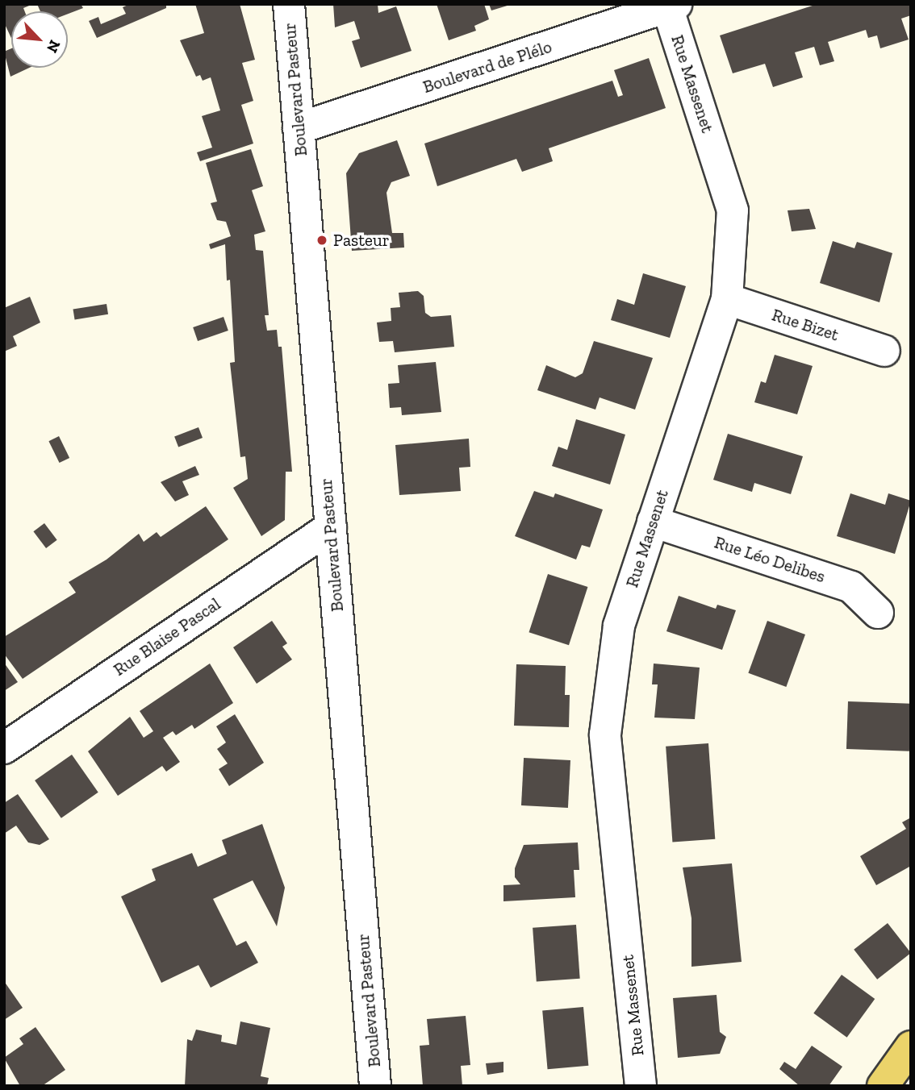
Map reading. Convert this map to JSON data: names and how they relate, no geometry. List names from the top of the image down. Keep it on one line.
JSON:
{"streets":{"street":["Boulevard de Plélo","Rue Massenet","Boulevard Pasteur","Rue Bizet","Rue Léo Delibes","Rue Blaise Pascal"]},"crossings":[["Boulevard de Plélo","Rue Massenet"],["Boulevard de Plélo","Boulevard Pasteur"],["Rue Massenet","Rue Bizet"],["Rue Massenet","Rue Léo Delibes"],["Boulevard Pasteur","Rue Blaise Pascal"]],"places":["Pasteur"],"north":"bottom right"}
